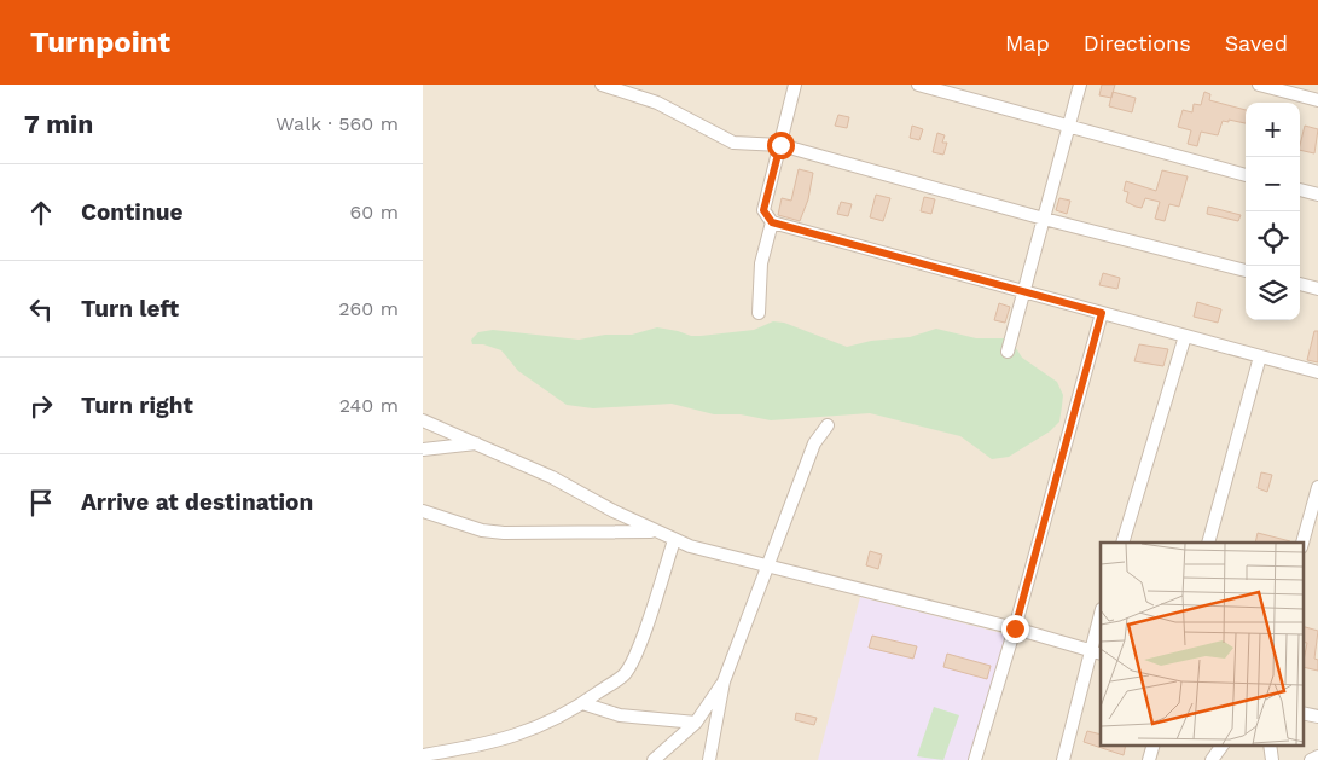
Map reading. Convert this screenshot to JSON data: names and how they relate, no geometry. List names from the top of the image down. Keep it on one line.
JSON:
{"page":{"header":"Turnpoint","nav":["Map","Directions","Saved"],"heading":["7 min","Walk · 560 m"],"map_buttons":["+","−"],"list":[["Continue","60 m"],["Turn left","260 m"],["Turn right","240 m"],"Arrive at destination"]}}
